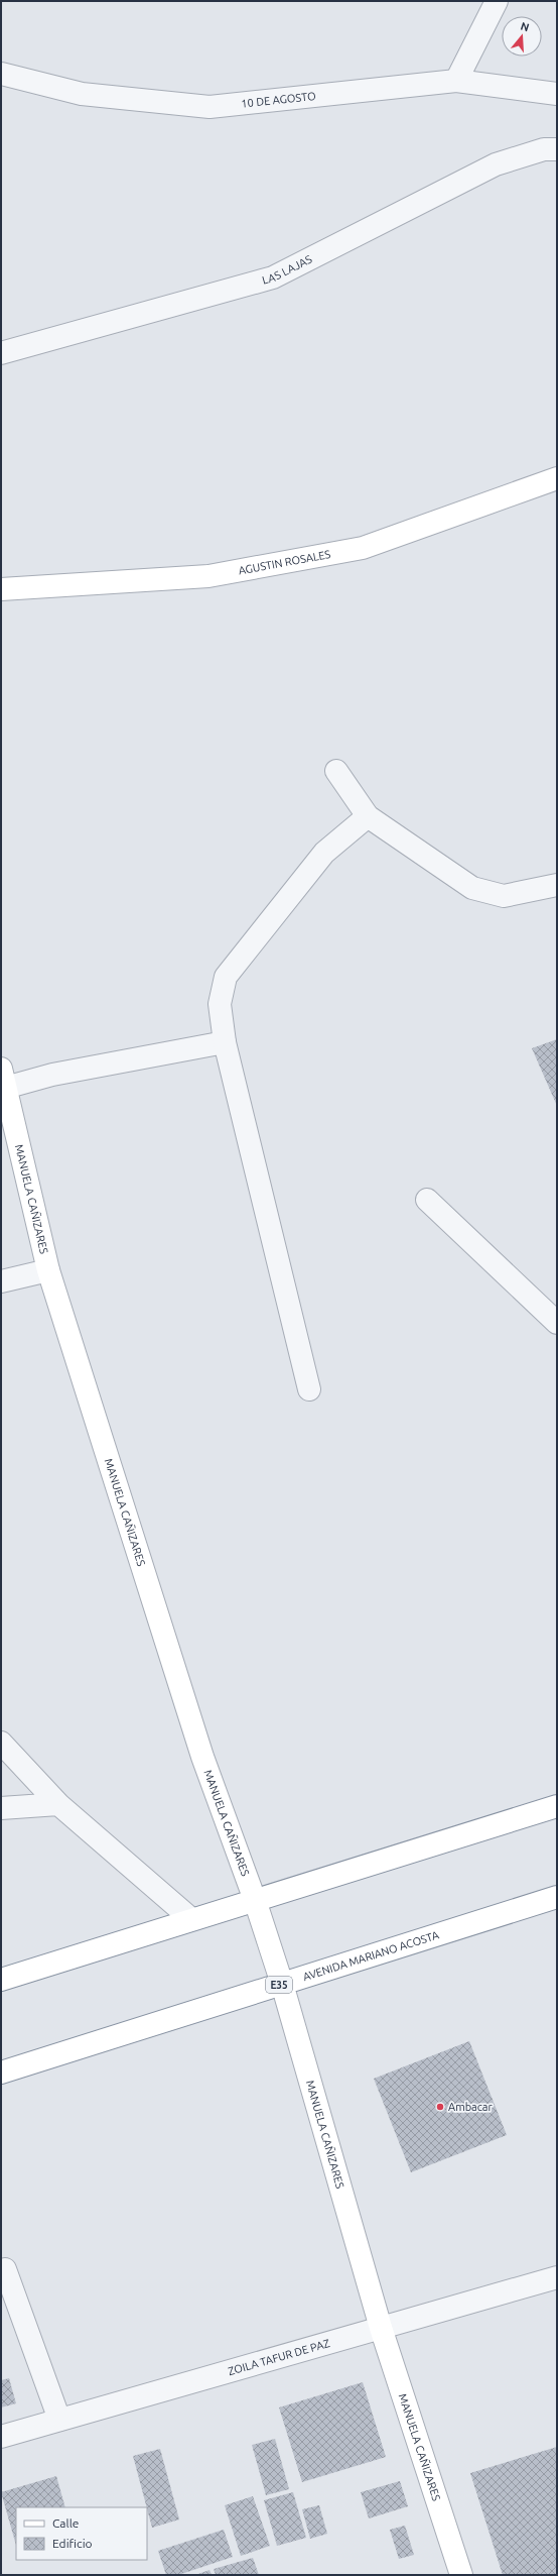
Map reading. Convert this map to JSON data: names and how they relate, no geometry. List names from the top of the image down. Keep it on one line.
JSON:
{"streets":{"main road":["AGUSTIN ROSALES","MANUELA CAÑIZARES","AVENIDA MARIANO ACOSTA","E35"],"street":["10 DE AGOSTO","LAS LAJAS","ZOILA TAFUR DE PAZ"]},"crossings":[["MANUELA CAÑIZARES","AVENIDA MARIANO ACOSTA"],["MANUELA CAÑIZARES","ZOILA TAFUR DE PAZ"]],"places":["Ambacar"],"legend":["Calle","Edificio"],"north":"top"}
